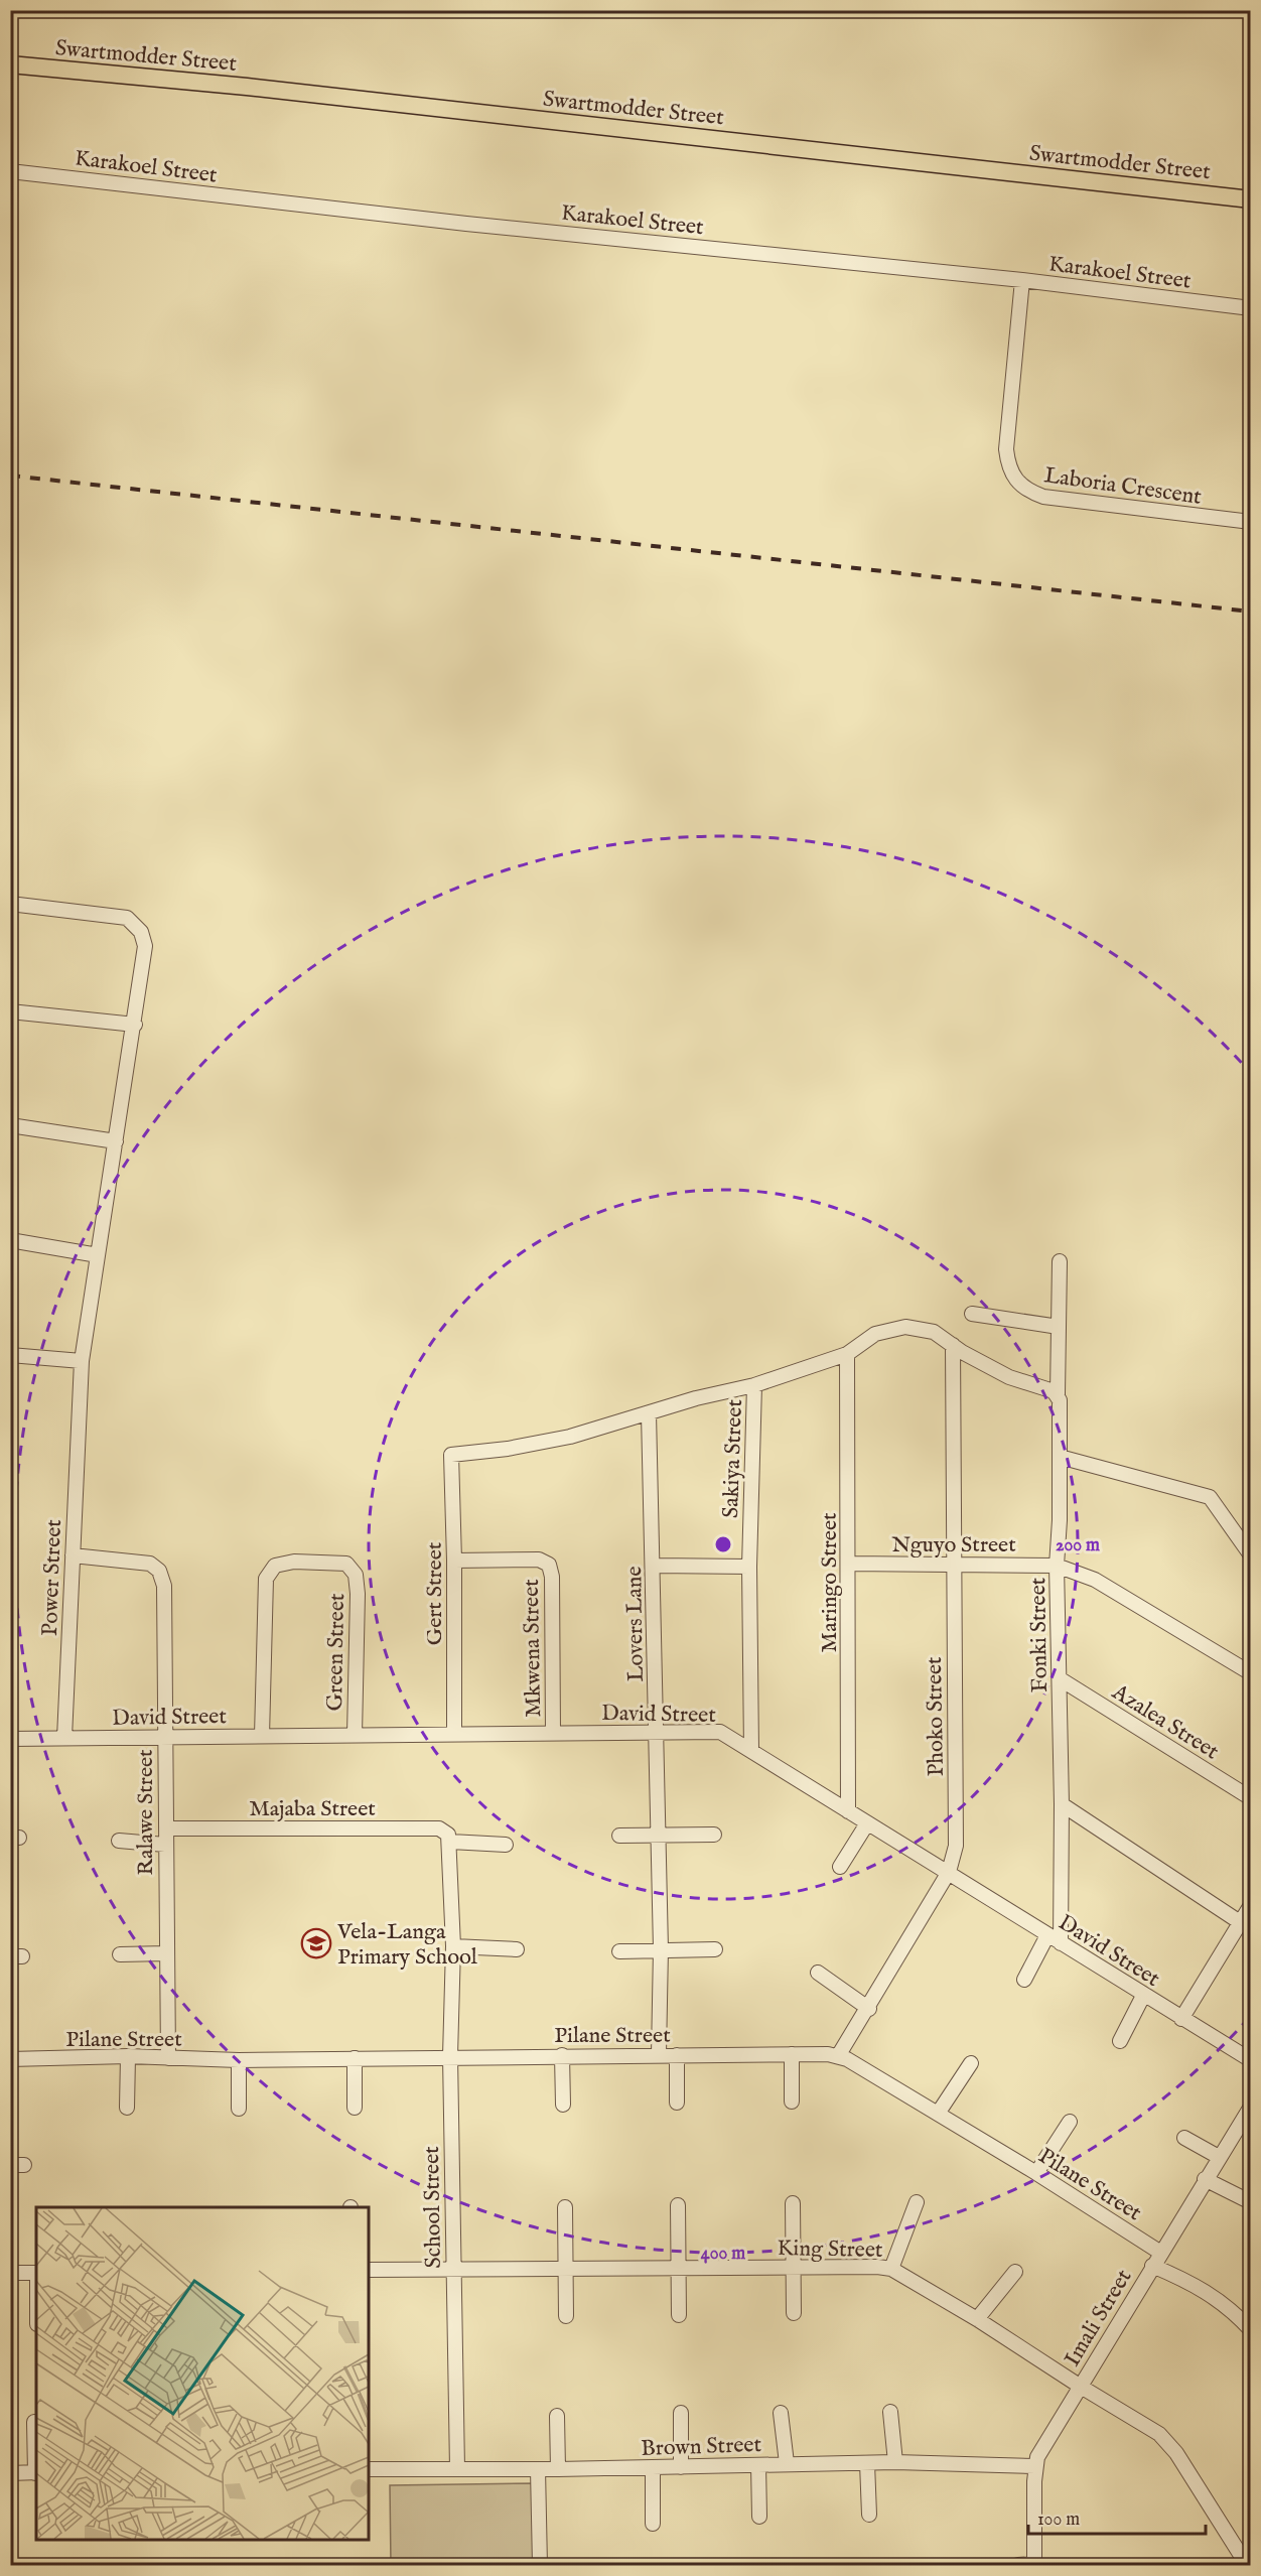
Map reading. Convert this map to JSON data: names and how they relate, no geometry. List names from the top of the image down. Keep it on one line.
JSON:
{"streets":{"main road":["Swartmodder Street"],"street":["Karakoel Street","Laboria Crescent","Sakiya Street","Nguyo Street","Power Street","Maringo Street","Gert Street","Lovers Lane","Fonki Street","Mkwena Street","Green Street","David Street","Phoko Street","Azalea Street","Majaba Street","Ralawe Street","Pilane Street","School Street","King Street","Imali Street","Brown Street"]},"crossings":[["Karakoel Street","Laboria Crescent"],["Sakiya Street","David Street"],["Nguyo Street","Maringo Street"],["Nguyo Street","Fonki Street"],["Nguyo Street","Phoko Street"],["Power Street","David Street"],["Power Street","Ralawe Street"],["Maringo Street","David Street"],["Gert Street","Lovers Lane"],["Gert Street","Mkwena Street"],["Gert Street","David Street"],["Lovers Lane","David Street"],["Lovers Lane","Pilane Street"],["Fonki Street","David Street"],["Fonki Street","Azalea Street"],["Mkwena Street","David Street"],["Green Street","David Street"],["David Street","Phoko Street"],["David Street","Ralawe Street"],["Phoko Street","Pilane Street"],["Majaba Street","Ralawe Street"],["Majaba Street","School Street"],["Ralawe Street","Pilane Street"],["Pilane Street","School Street"],["Pilane Street","Imali Street"],["School Street","King Street"],["School Street","Brown Street"],["King Street","Imali Street"],["Imali Street","Brown Street"]],"places":{"school or university":["Vela-Langa Primary School"]},"scale_bar":"100 m","rings":["200 m","400 m"]}
